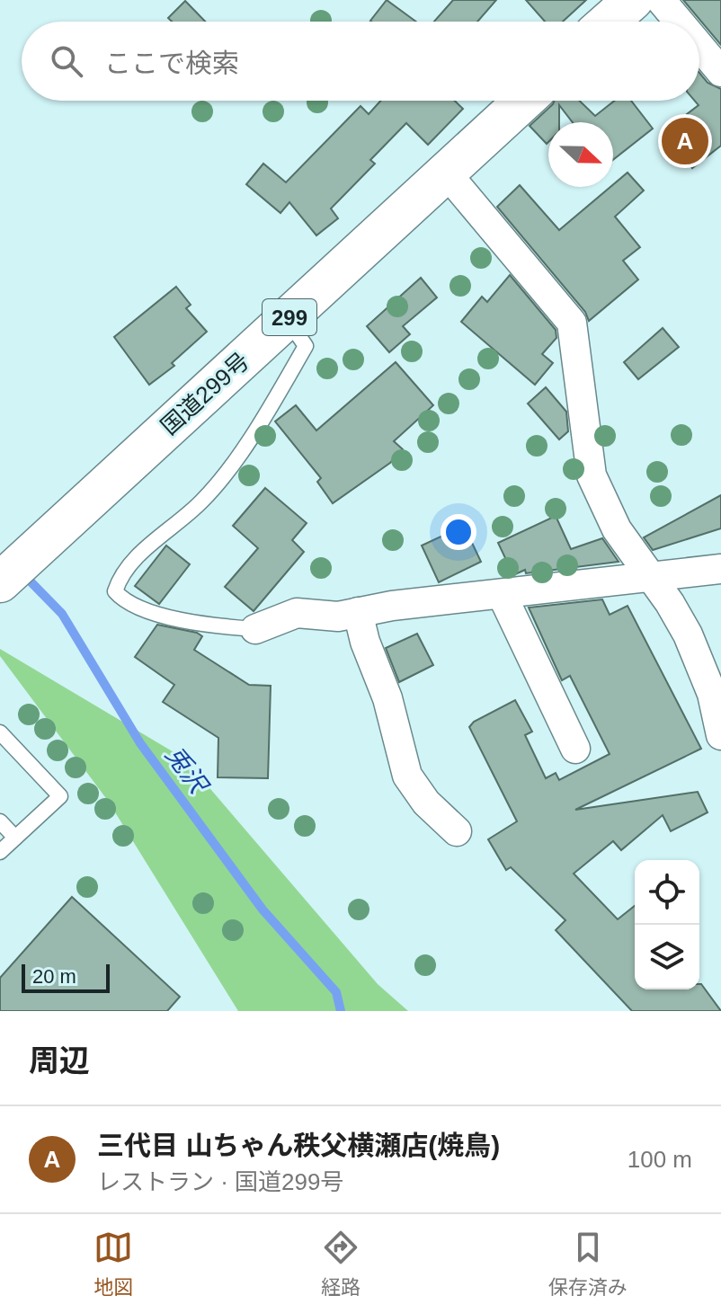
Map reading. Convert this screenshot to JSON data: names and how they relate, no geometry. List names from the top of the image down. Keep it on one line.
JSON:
{"streets":{"highway":["299","国道299号"]},"water":["兎沢"],"scale_bar":"20 m","north":"right","page":{"search":"ここで検索","pins":"A","scale":"20 m","heading":"周辺","list":[{"mark":"A","name":"三代目 山ちゃん秩父横瀬店(焼鳥)","note":"レストラン · 国道299号","value":"100 m"}],"nav":["地図","経路","保存済み"]}}
